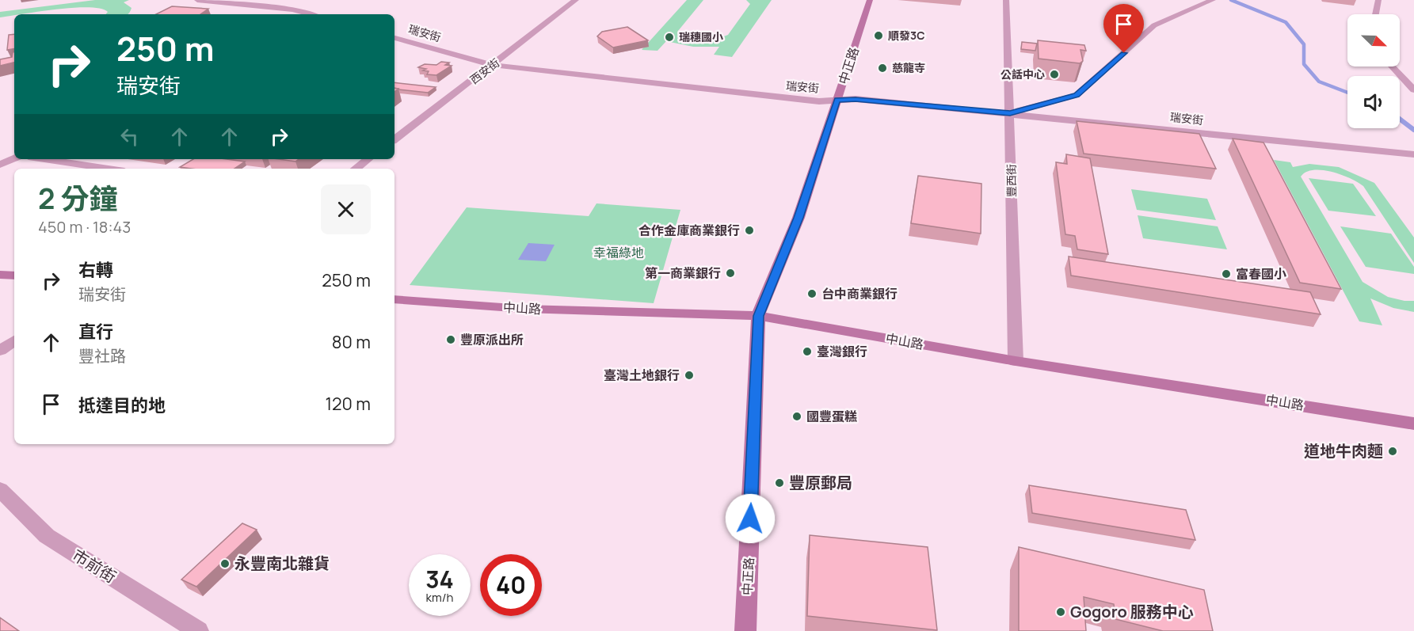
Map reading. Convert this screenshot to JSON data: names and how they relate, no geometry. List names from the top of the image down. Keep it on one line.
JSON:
{"streets":{"street":["瑞安街","中正路","西安街","豐西街","中山路","市前街"]},"crossings":[["瑞安街","中正路"],["瑞安街","西安街"],["瑞安街","豐西街"],["中正路","中山路"],["豐西街","中山路"]],"parks":["幸福綠地"],"places":["順發3C","瑞穗國小","慈龍寺","公話中心","合作金庫商業銀行","第一商業銀行","富春國小","台中商業銀行","豐原派出所","臺灣銀行","臺灣土地銀行","國豐蛋糕","道地牛肉麵","豐原郵局","永豐南北雜貨","Gogoro 服務中心"],"north":"bottom right","page":{"turn":["250 m","瑞安街"],"heading":["2 分鐘","450 m · 18:43"],"list":[{"name":"右轉","note":"瑞安街","value":"250 m"},{"name":"直行","note":"豐社路","value":"80 m"},{"name":"抵達目的地","value":"120 m"}],"speed":"34 km/h","limit":"40"}}
